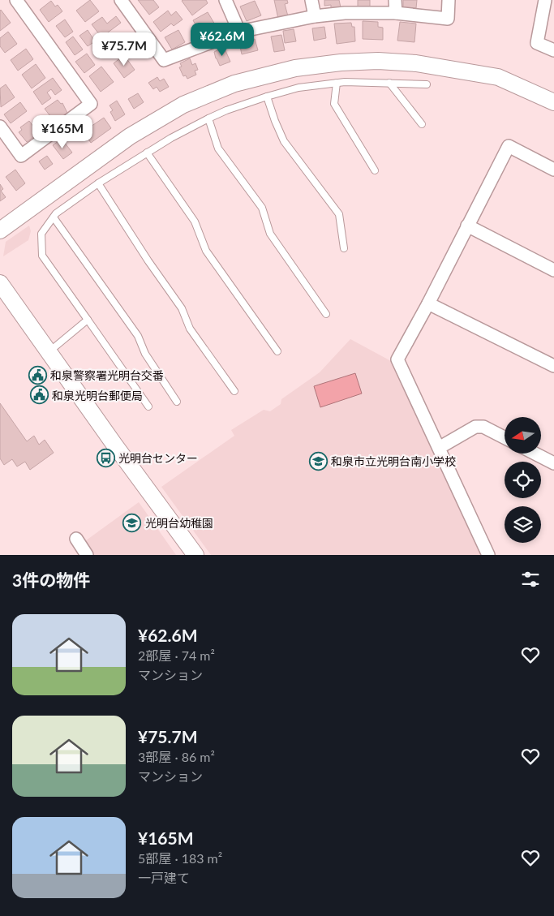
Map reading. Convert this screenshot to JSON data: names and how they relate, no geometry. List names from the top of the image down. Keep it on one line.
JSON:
{"places":{"public building":["和泉警察署光明台交番","和泉光明台郵便局"],"bus stop":["光明台センター"],"school or university":["和泉市立光明台南小学校","光明台幼稚園"]},"north":"left","page":{"price":["¥62.6M","¥75.7M","¥165M"],"heading":"3件の物件","list":[{"name":"¥62.6M","note":"2部屋 · 74 m² · マンション"},{"name":"¥75.7M","note":"3部屋 · 86 m² · マンション"},{"name":"¥165M","note":"5部屋 · 183 m² · 一戸建て"}]}}
